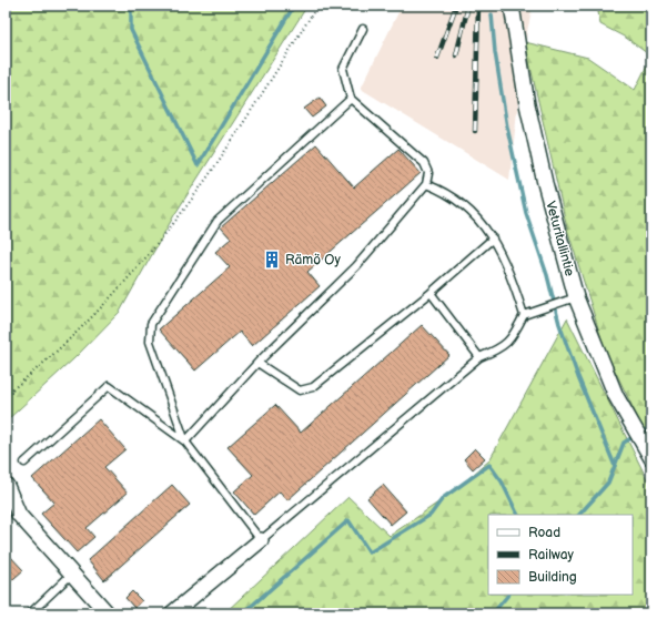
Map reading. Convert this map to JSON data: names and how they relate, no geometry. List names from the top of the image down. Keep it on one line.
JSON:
{"streets":{"street":["Veturitallintie"]},"places":{"building":["Rämö Oy"]},"legend":["Road","Railway","Building"]}
